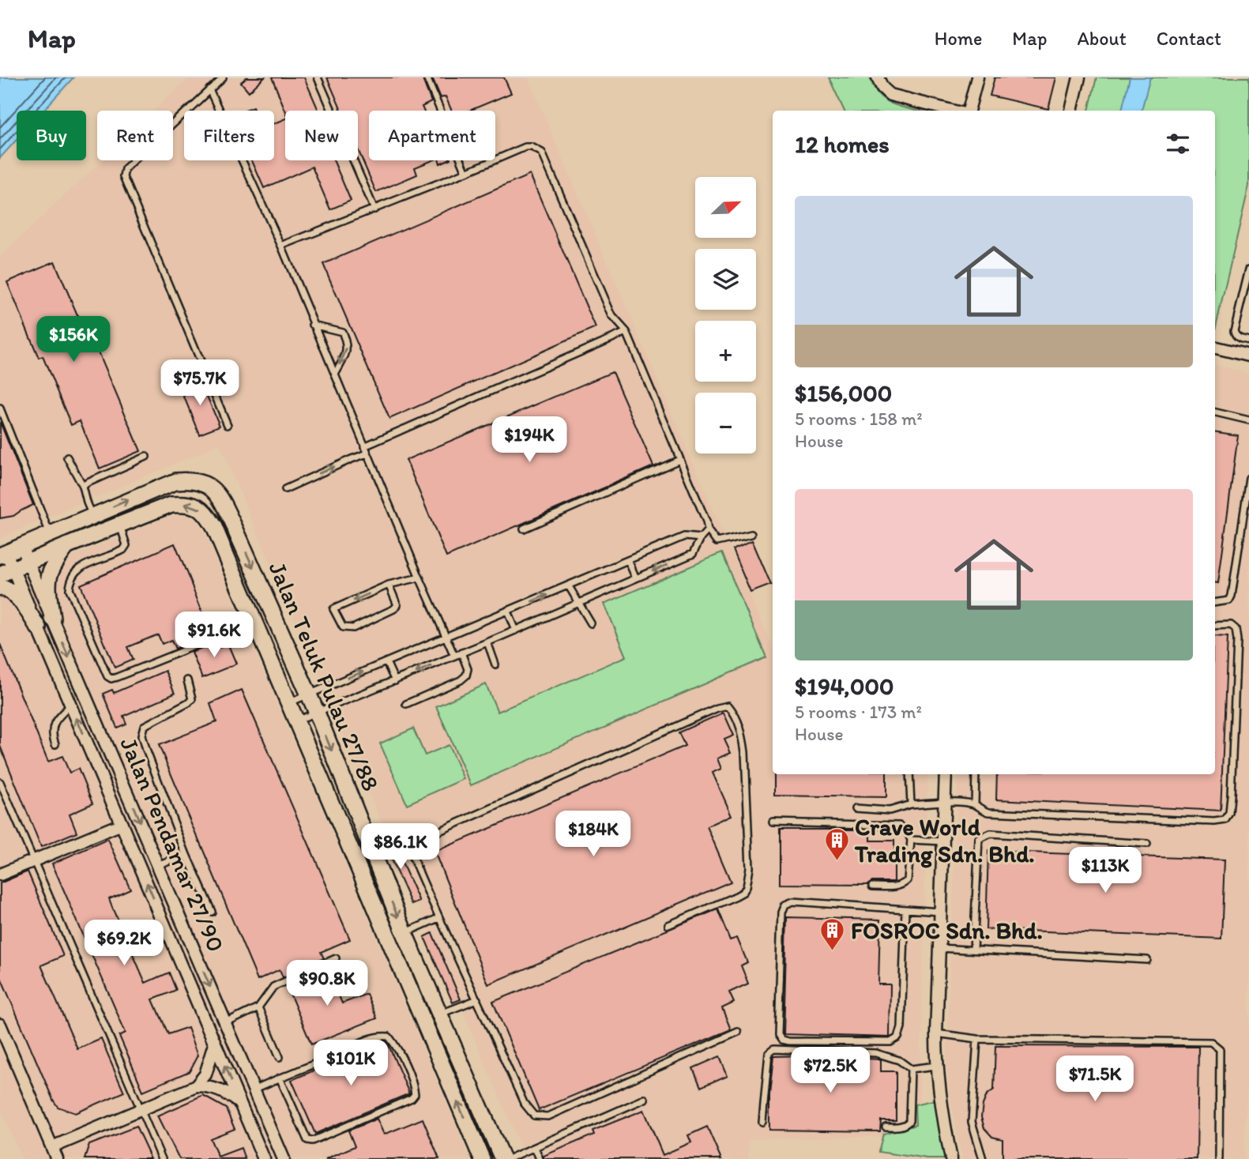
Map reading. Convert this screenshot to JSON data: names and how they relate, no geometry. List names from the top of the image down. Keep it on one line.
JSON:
{"streets":{"street":["Jalan Teluk Pulau 27/88","Jalan Pendamar 27/90"]},"crossings":[["Jalan Teluk Pulau 27/88","Jalan Pendamar 27/90"]],"places":{"building":["Crave World Trading Sdn. Bhd.","FOSROC Sdn. Bhd."]},"north":"top right","page":{"header":"Map","nav":["Home","Map","About","Contact"],"chip":["Buy","Rent","Filters","New","Apartment"],"heading":"12 homes","map_buttons":["+","−"],"list":[{"name":"$156,000","note":"5 rooms · 158 m² · House"},{"name":"$194,000","note":"5 rooms · 173 m² · House"}],"price":["$156K","$75.7K","$194K","$91.6K","$184K","$86.1K","$113K","$69.2K","$90.8K","$101K","$72.5K","$71.5K"]}}
